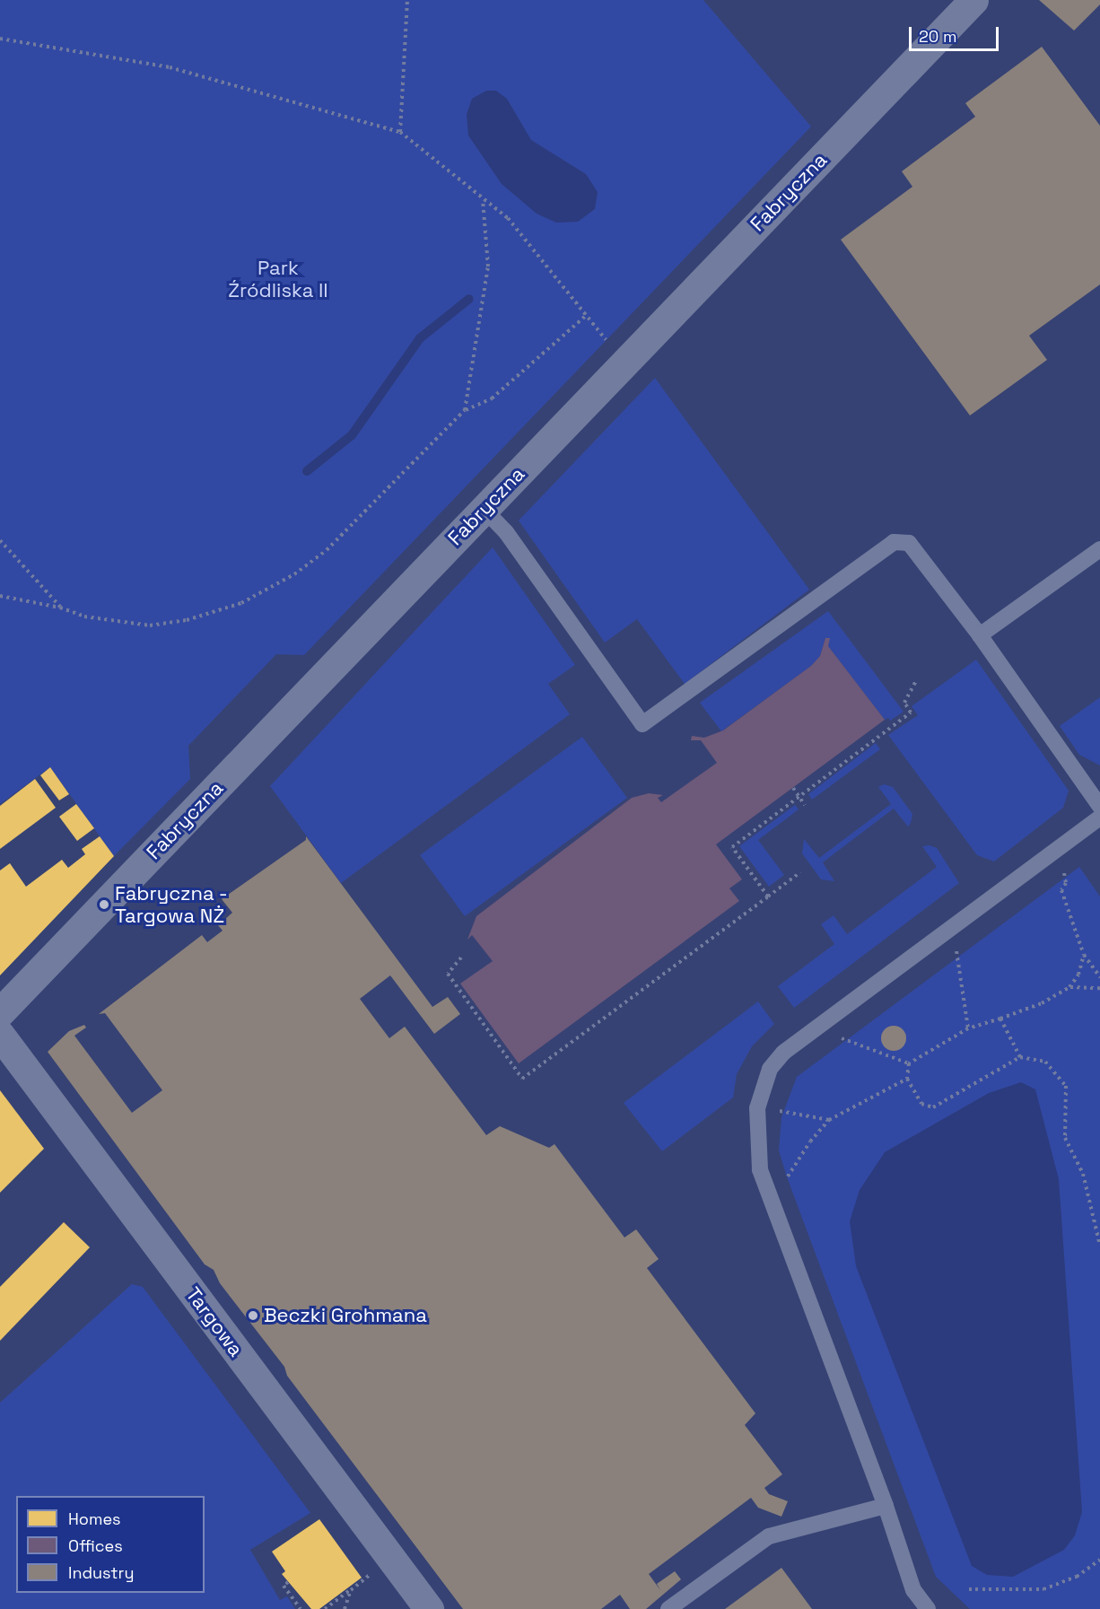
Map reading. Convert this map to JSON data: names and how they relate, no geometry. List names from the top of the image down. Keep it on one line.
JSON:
{"streets":{"street":["Fabryczna","Targowa"]},"parks":["Park Źródliska II"],"places":["Fabryczna - Targowa NŻ","Beczki Grohmana"],"legend":["Homes","Offices","Industry"],"scale_bar":"20 m"}
